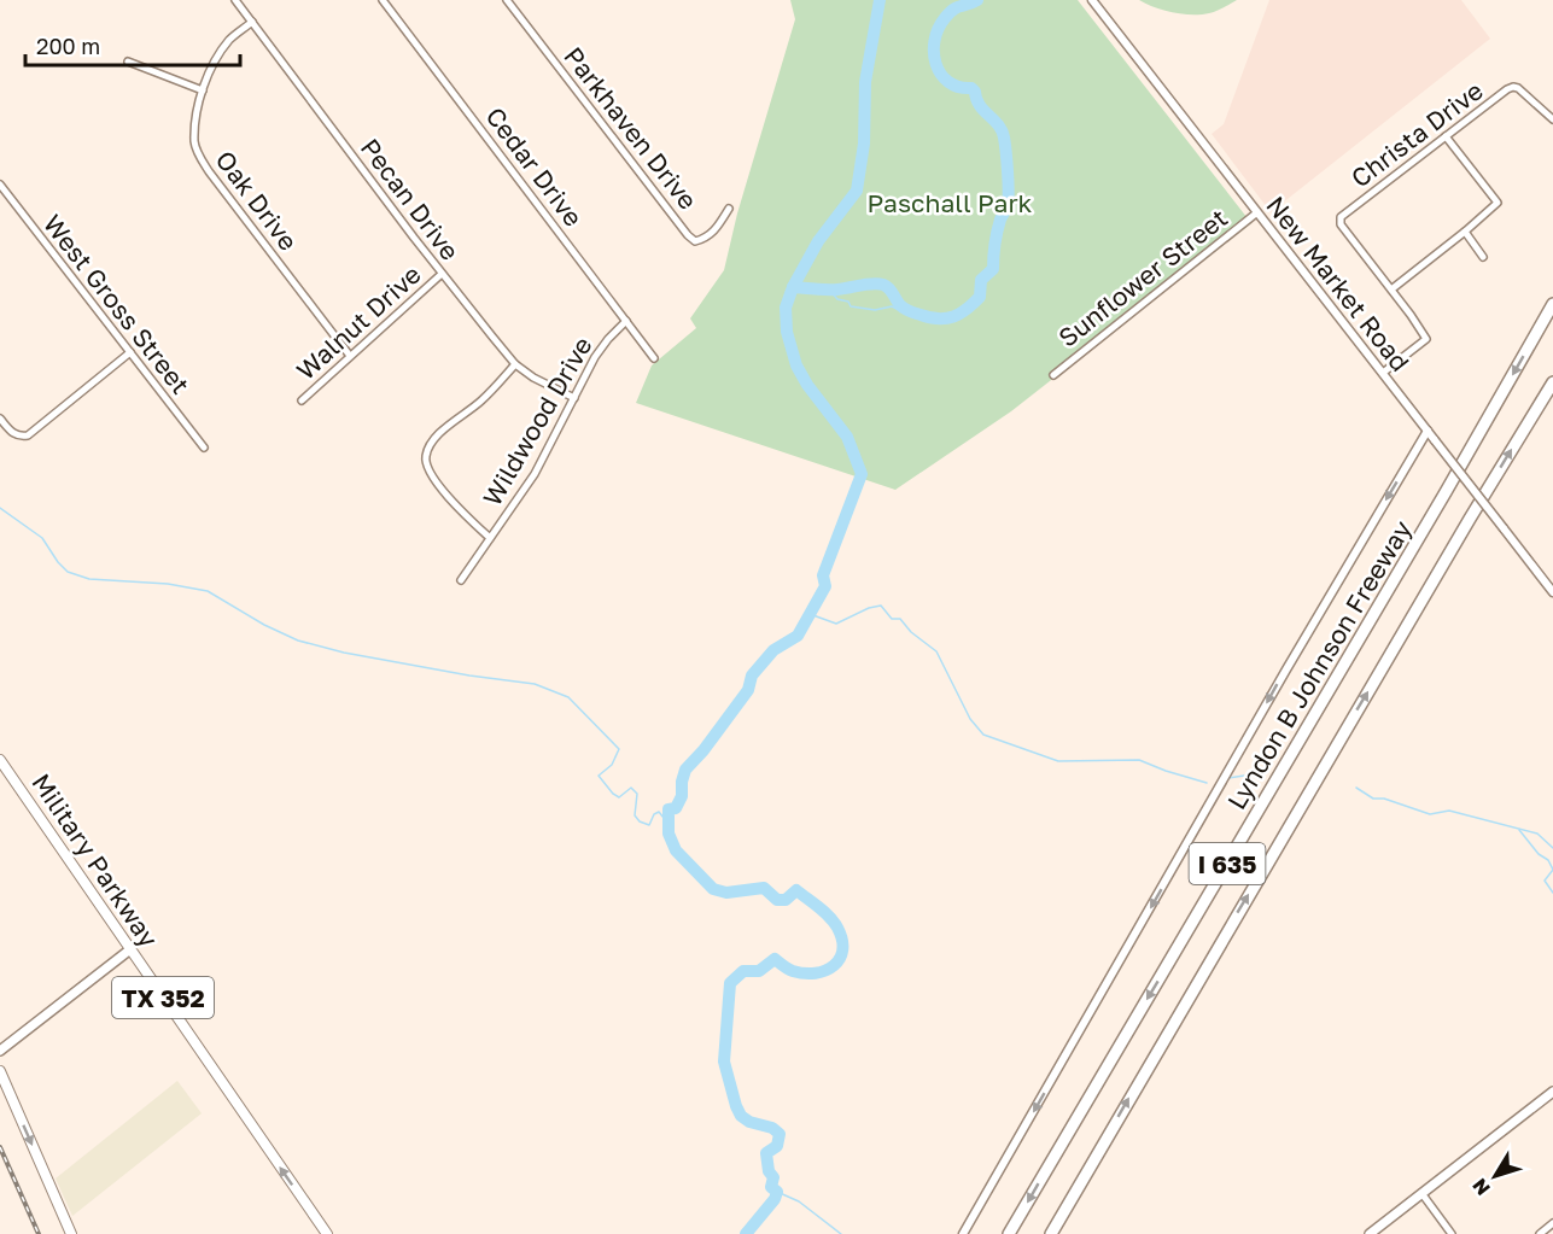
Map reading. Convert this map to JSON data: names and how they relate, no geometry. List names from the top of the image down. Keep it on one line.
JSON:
{"streets":{"highway":["Lyndon B Johnson Freeway","I 635"],"main road":["Military Parkway","TX 352"],"street":["Parkhaven Drive","Christa Drive","Cedar Drive","Pecan Drive","Oak Drive","Sunflower Street","New Market Road","West Gross Street","Walnut Drive","Wildwood Drive"]},"crossings":[["Cedar Drive","Wildwood Drive"],["Pecan Drive","Oak Drive"],["Pecan Drive","Walnut Drive"],["Pecan Drive","Wildwood Drive"],["Oak Drive","Walnut Drive"],["Sunflower Street","New Market Road"],["New Market Road","Lyndon B Johnson Freeway"]],"one_way":["Military Parkway"],"parks":["Paschall Park"],"scale_bar":"200 m","north":"bottom left"}
